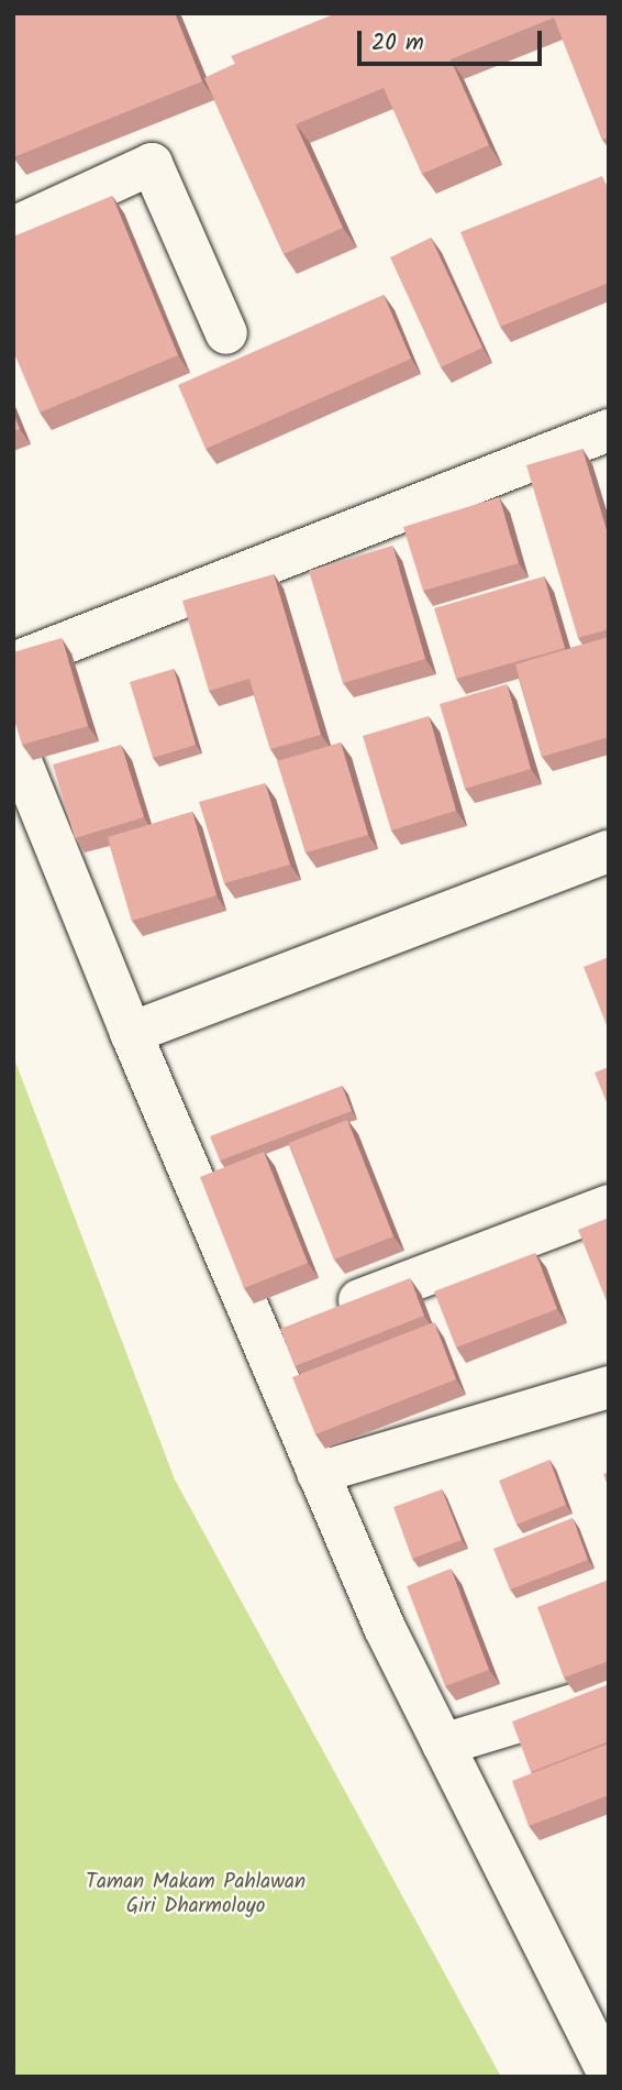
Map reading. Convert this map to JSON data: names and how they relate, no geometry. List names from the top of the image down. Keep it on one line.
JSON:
{"parks":["Taman Makam Pahlawan Giri Dharmoloyo"],"scale_bar":"20 m"}
